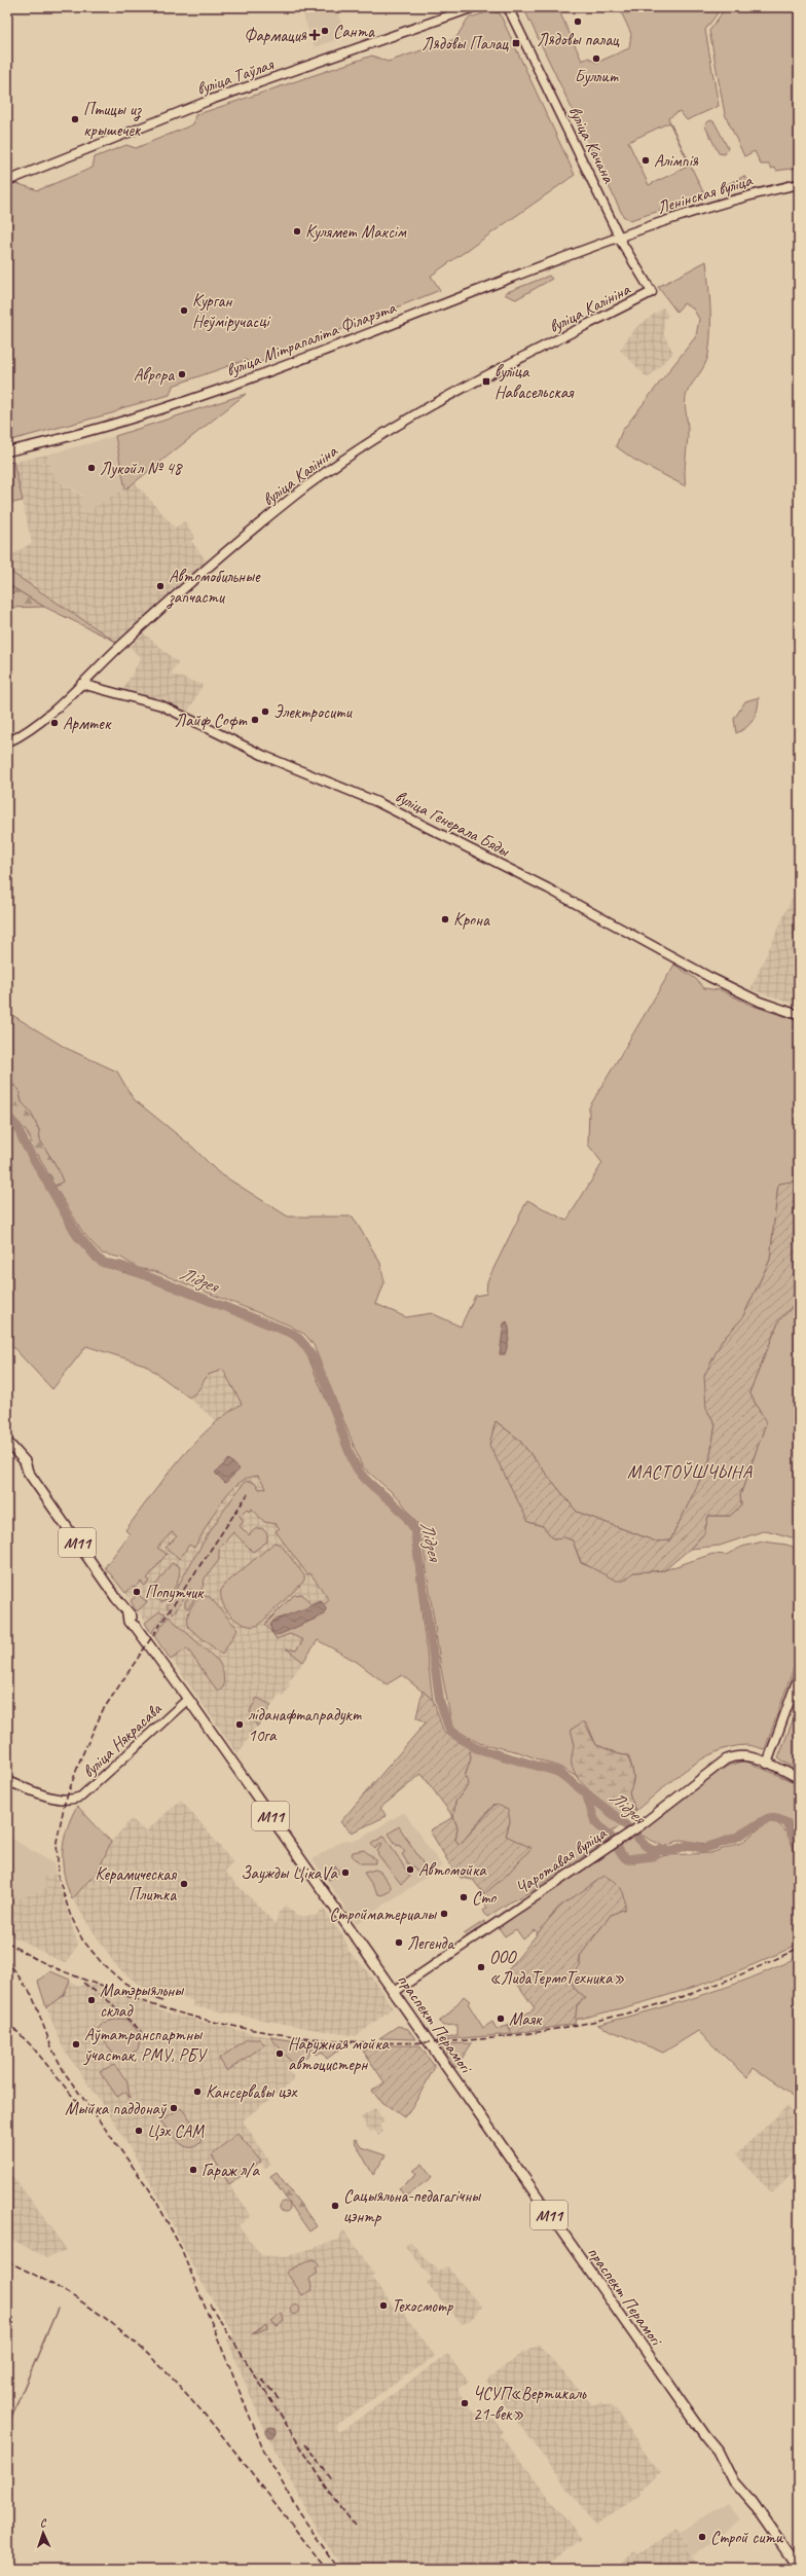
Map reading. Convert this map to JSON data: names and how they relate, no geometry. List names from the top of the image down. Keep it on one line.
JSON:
{"streets":{"main road":["вуліца Таўлая","вуліца Качана","Ленінская вуліца","вуліца Калініна","вуліца Мітрапаліта Філарэта","вуліца Генерала Бяды","М11","вуліца Някрасава","Чаротавая вуліца","праспект Перамогі"]},"crossings":[["вуліца Качана","Ленінская вуліца"],["вуліца Качана","вуліца Калініна"],["вуліца Качана","вуліца Мітрапаліта Філарэта"],["Ленінская вуліца","вуліца Мітрапаліта Філарэта"],["вуліца Калініна","вуліца Генерала Бяды"],["вуліца Някрасава","праспект Перамогі"],["Чаротавая вуліца","праспект Перамогі"]],"districts":["МАСТОЎШЧЫНА"],"water":["Лідзея"],"places":{"other":["Лядовы палац","Санта","Буллит","Птицы из крышечек","Алімпія","Кулямет Максім","Курган Неўміручасці","Аврора","Лукойл № 48","Автомобильные запчасти","Электросити","Лайф Софт","Армтек","Крона","Попутчик","ліданафтапрадукт 10га","Автомойка","Заужды ЦікаVа","Керамическая Плитка","Сто","Стройматериалы","Легенда","ООО «ЛидаТермоТехника»","Матэрыяльны склад","Маяк","Аўтатранспартны ўчастак, РМУ, РБУ","Наружная мойка автоцистерн","Кансервавы цэх","Мыйка паддонаў","Цэх САМ","Гараж л/а","Сацыяльна-педагагічны цэнтр","Техосмотр","ЧСУП«Вертикаль 21-век»","Строй сити"],"health":["Фармация"],"transit":["Лядовы Палац","вуліца Навасельская"]},"north":"top"}
